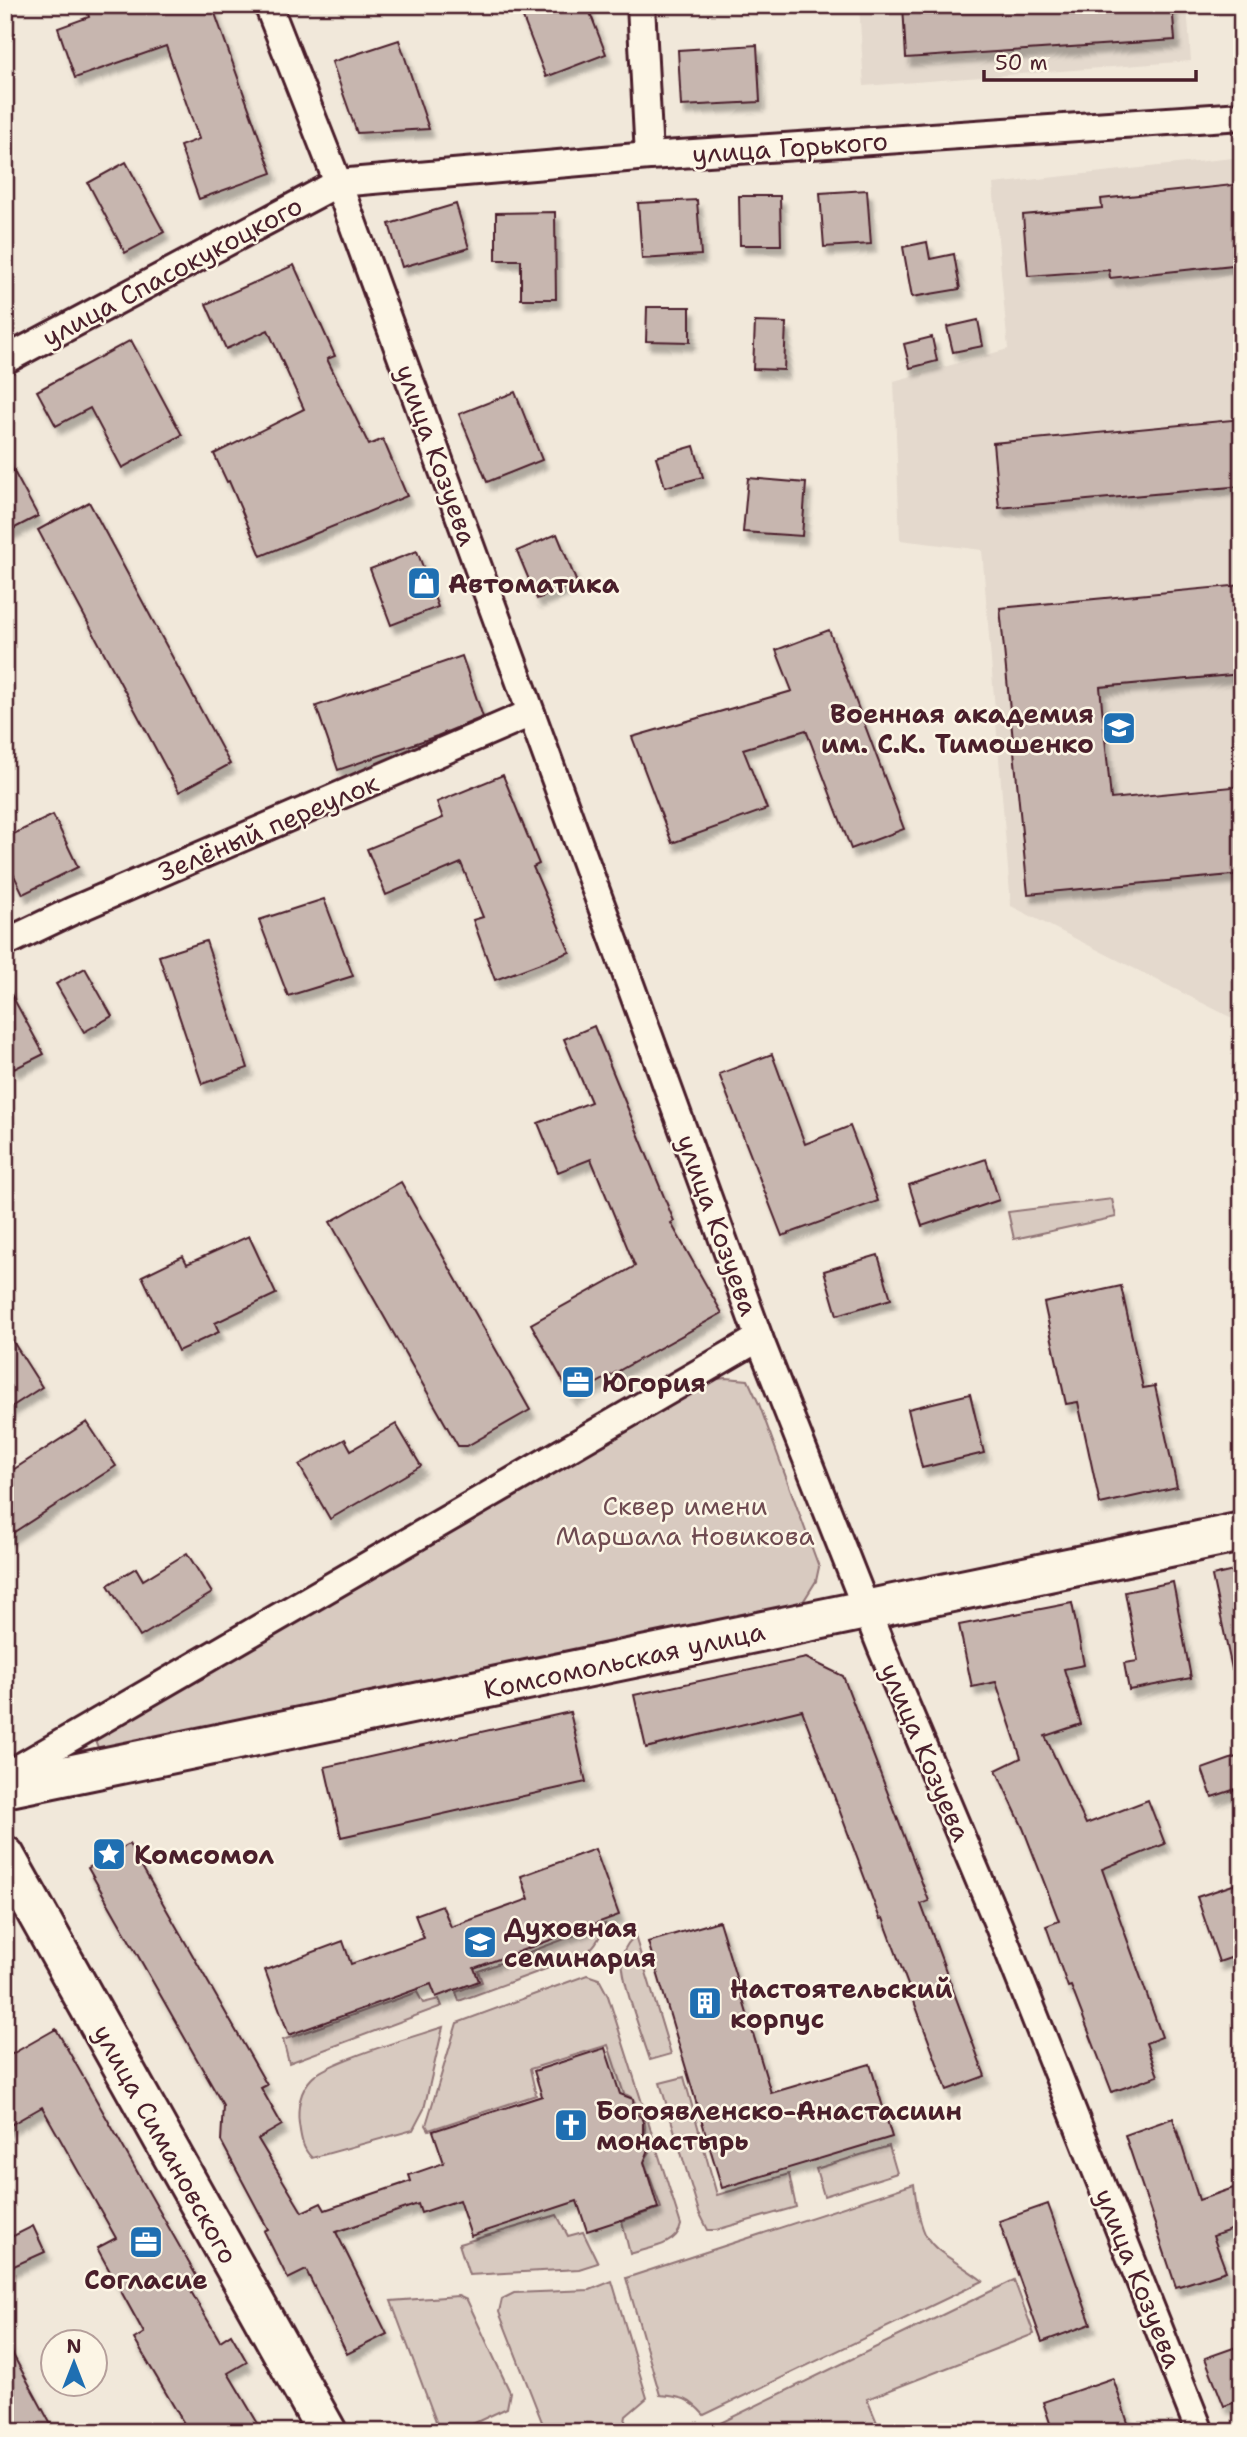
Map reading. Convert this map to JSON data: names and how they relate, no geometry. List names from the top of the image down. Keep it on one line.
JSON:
{"streets":{"street":["улица Горького","улица Спасокукоцкого","улица Козуева","Зелёный переулок","Комсомольская улица","улица Симановского"]},"crossings":[["улица Горького","улица Спасокукоцкого"],["улица Горького","улица Козуева"],["улица Спасокукоцкого","улица Козуева"],["улица Козуева","Зелёный переулок"],["улица Козуева","Комсомольская улица"]],"parks":["Сквер имени Маршала Новикова"],"places":{"shop":["Автоматика"],"school or university":["Военная академия им. С.К. Тимошенко","Духовная семинария"],"office":["Югория","Согласие"],"place":["Комсомол"],"building":["Настоятельский корпус"],"church":["Богоявленско-Анастасиин монастырь"]},"scale_bar":"50 m","north":"top"}
